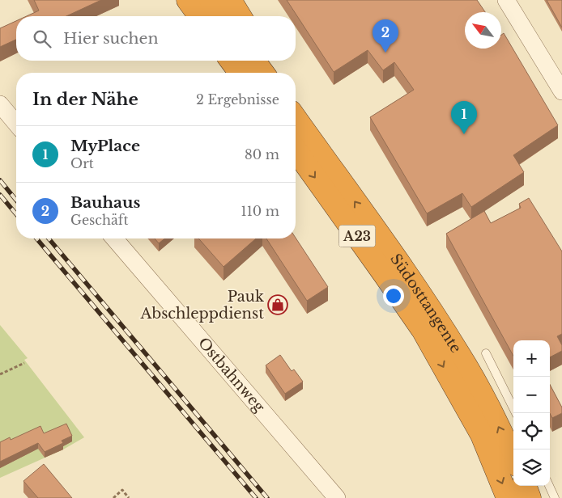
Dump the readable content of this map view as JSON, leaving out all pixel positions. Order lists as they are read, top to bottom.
{
  "streets": {
    "highway": ["A23", "Südosttangente"],
    "street": ["Ostbahnweg"]
  },
  "places": {
    "shop": ["Pauk Abschleppdienst"]
  },
  "north": "top left",
  "page": {
    "search": "Hier suchen",
    "pins": ["2", "1"],
    "heading": ["In der Nähe", "2 Ergebnisse"],
    "list": [
      {
        "mark": "1",
        "name": "MyPlace",
        "note": "Ort",
        "value": "80 m"
      },
      {
        "mark": "2",
        "name": "Bauhaus",
        "note": "Geschäft",
        "value": "110 m"
      }
    ],
    "map_buttons": ["+", "−"]
  }
}
